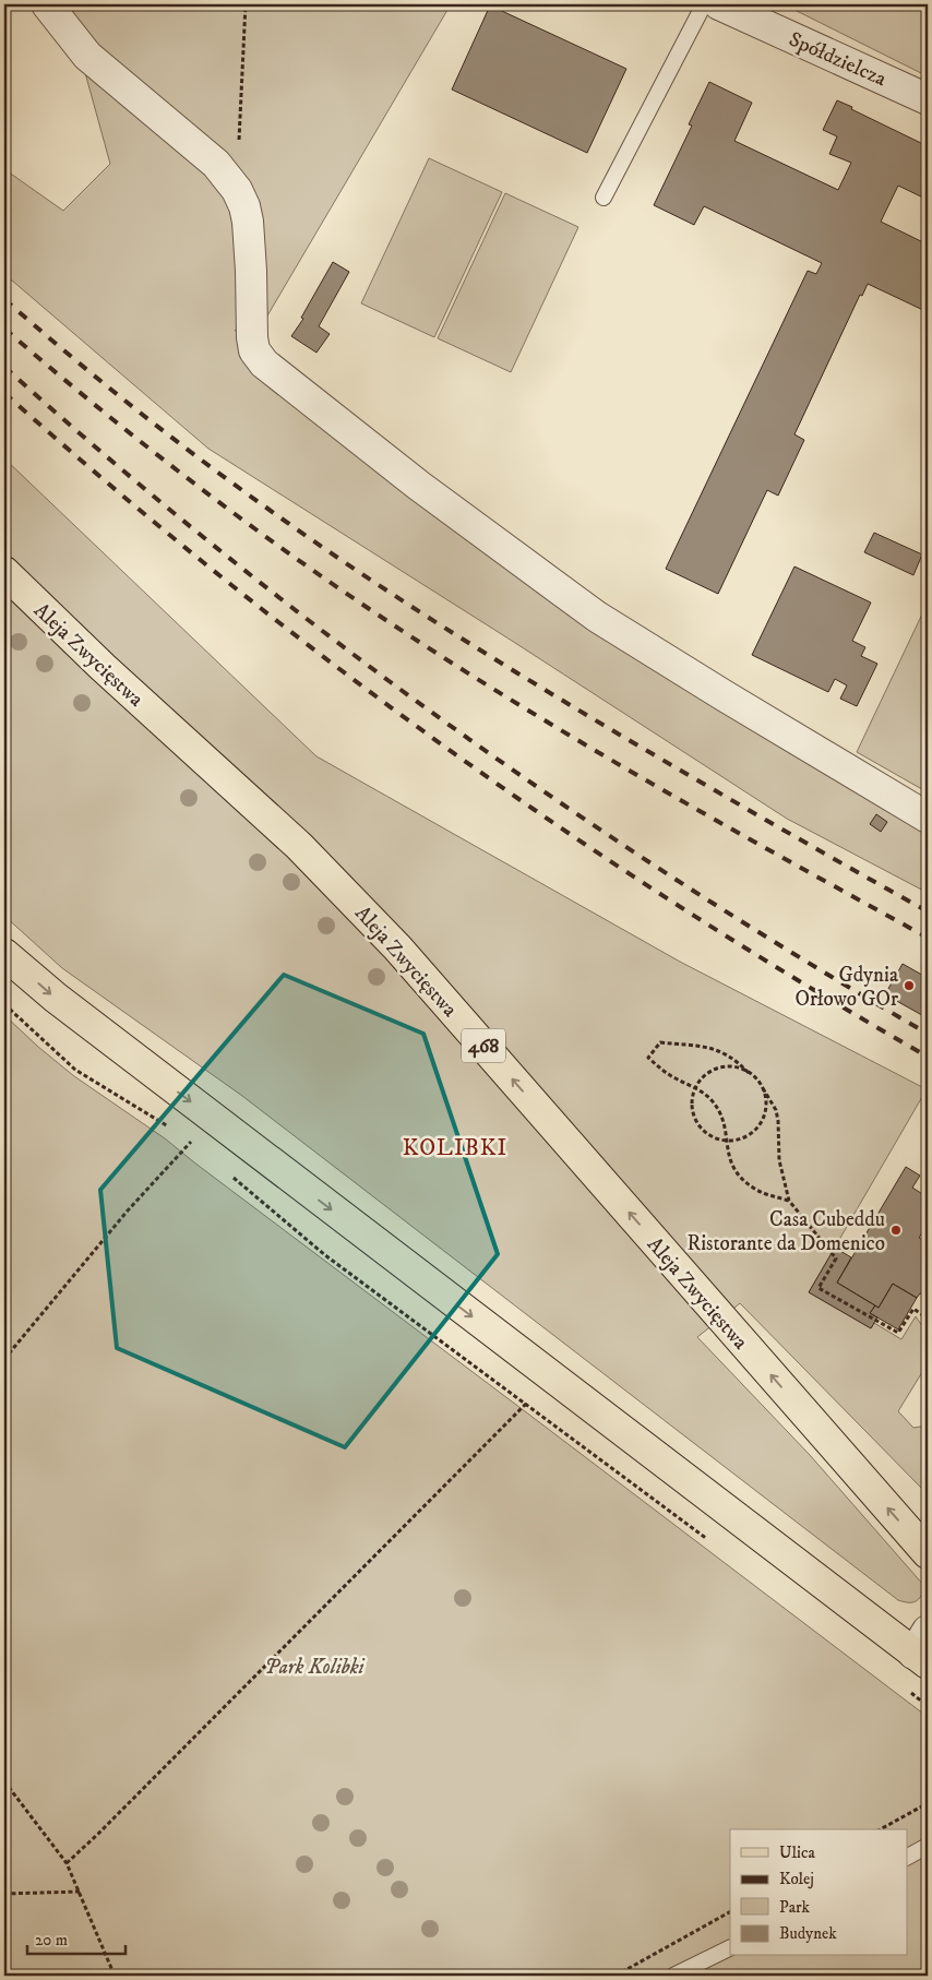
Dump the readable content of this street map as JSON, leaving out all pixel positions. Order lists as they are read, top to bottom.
{
  "streets": {
    "main road": ["Aleja Zwycięstwa", "468"],
    "street": ["Spółdzielcza"]
  },
  "districts": ["KOLIBKI"],
  "parks": ["Park Kolibki"],
  "places": ["Gdynia Orłowo GOr", "Casa Cubeddu Ristorante da Domenico"],
  "legend": [
    "Ulica",
    "Kolej",
    "Park",
    "Budynek"
  ],
  "scale_bar": "20 m"
}
